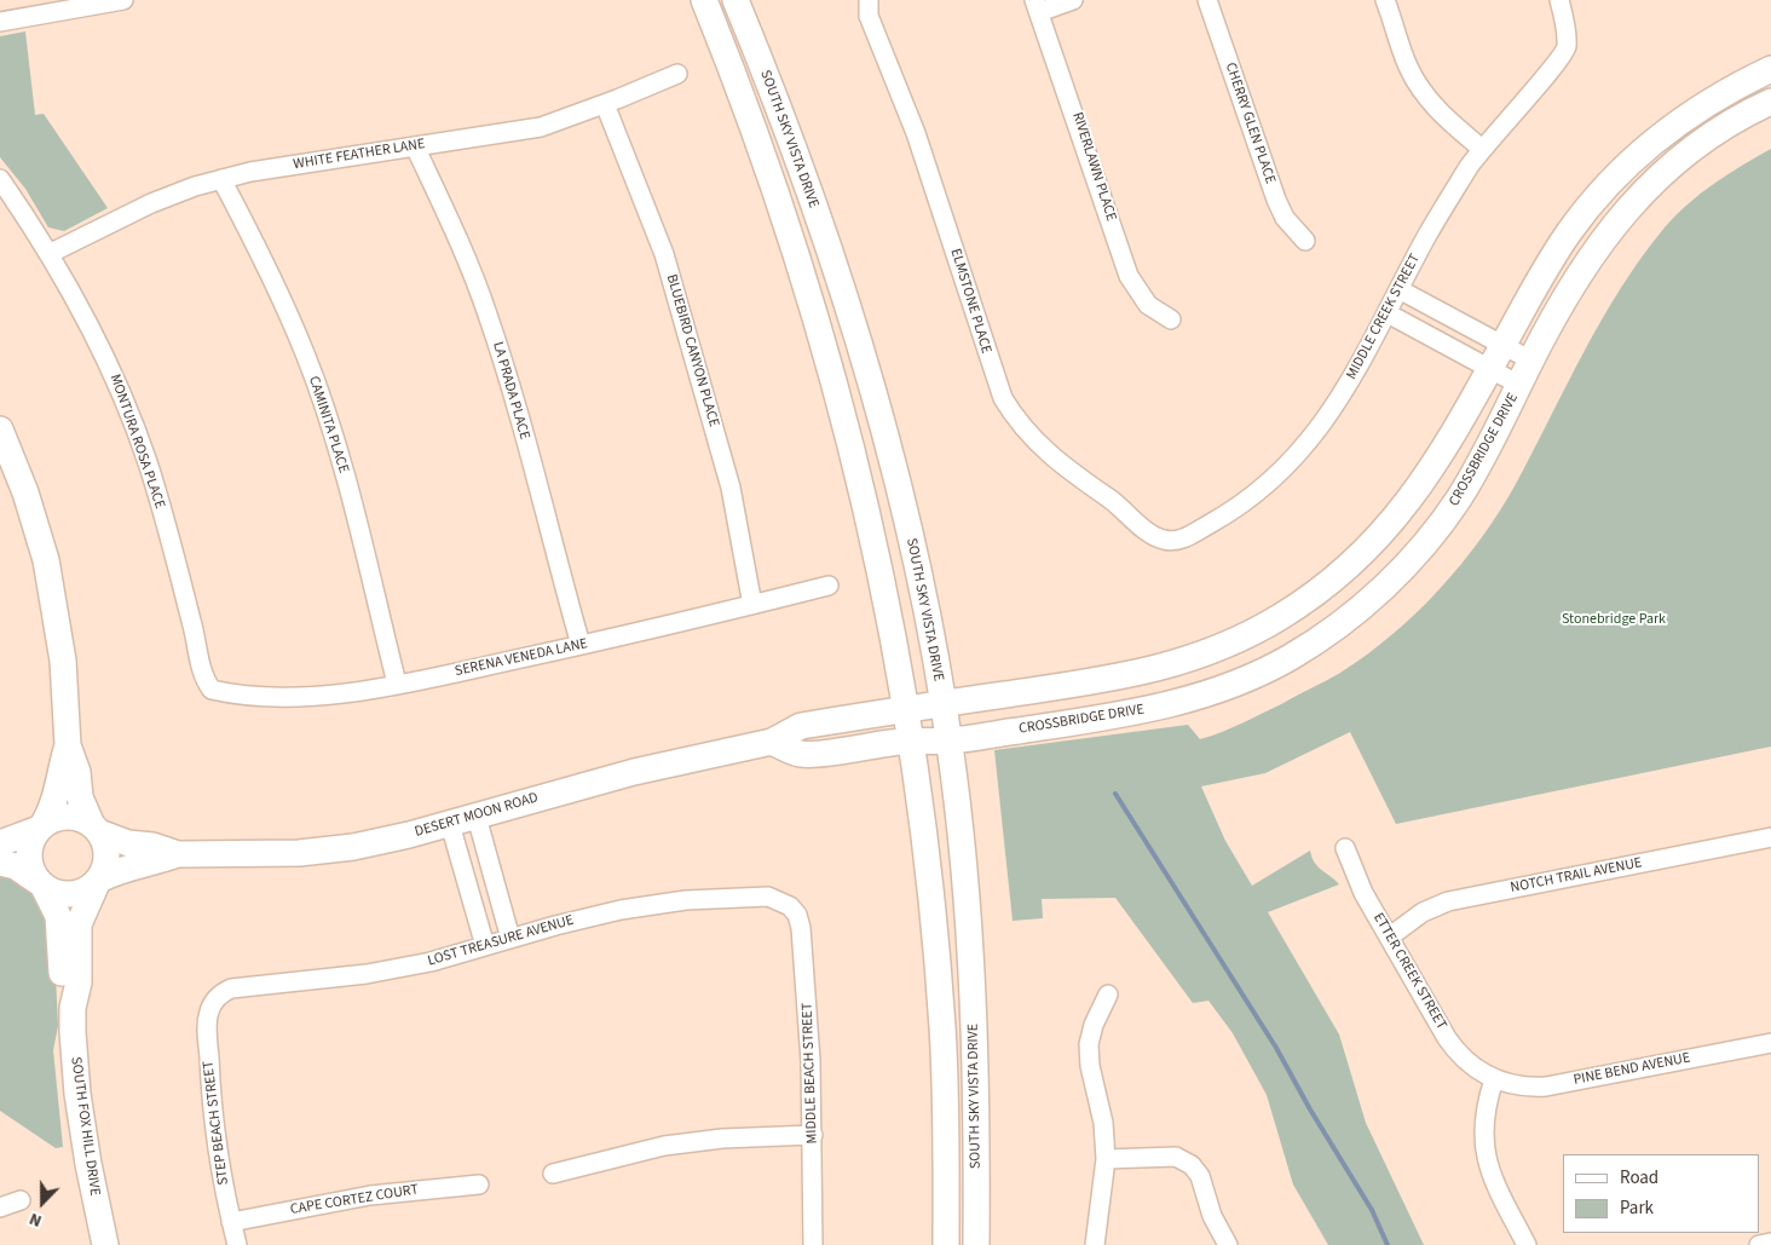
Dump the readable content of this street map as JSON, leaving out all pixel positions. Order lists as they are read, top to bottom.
{
  "streets": {
    "street": [
      "CHERRY GLEN PLACE",
      "SOUTH SKY VISTA DRIVE",
      "WHITE FEATHER LANE",
      "RIVERLAWN PLACE",
      "ELMSTONE PLACE",
      "MIDDLE CREEK STREET",
      "BLUEBIRD CANYON PLACE",
      "LA PRADA PLACE",
      "CAMINITA PLACE",
      "MONTURA ROSA PLACE",
      "CROSSBRIDGE DRIVE",
      "SERENA VENEDA LANE",
      "DESERT MOON ROAD",
      "NOTCH TRAIL AVENUE",
      "LOST TREASURE AVENUE",
      "ETTER CREEK STREET",
      "PINE BEND AVENUE",
      "MIDDLE BEACH STREET",
      "STEP BEACH STREET",
      "SOUTH FOX HILL DRIVE",
      "CAPE CORTEZ COURT"
    ]
  },
  "crossings": [
    ["SOUTH SKY VISTA DRIVE", "CROSSBRIDGE DRIVE"],
    ["SOUTH SKY VISTA DRIVE", "DESERT MOON ROAD"],
    ["WHITE FEATHER LANE", "BLUEBIRD CANYON PLACE"],
    ["WHITE FEATHER LANE", "LA PRADA PLACE"],
    ["WHITE FEATHER LANE", "CAMINITA PLACE"],
    ["WHITE FEATHER LANE", "MONTURA ROSA PLACE"],
    ["ELMSTONE PLACE", "MIDDLE CREEK STREET"],
    ["BLUEBIRD CANYON PLACE", "SERENA VENEDA LANE"],
    ["LA PRADA PLACE", "SERENA VENEDA LANE"],
    ["CAMINITA PLACE", "SERENA VENEDA LANE"],
    ["MONTURA ROSA PLACE", "SERENA VENEDA LANE"],
    ["DESERT MOON ROAD", "SOUTH FOX HILL DRIVE"],
    ["NOTCH TRAIL AVENUE", "ETTER CREEK STREET"],
    ["LOST TREASURE AVENUE", "MIDDLE BEACH STREET"],
    ["LOST TREASURE AVENUE", "STEP BEACH STREET"],
    ["ETTER CREEK STREET", "PINE BEND AVENUE"],
    ["STEP BEACH STREET", "CAPE CORTEZ COURT"]
  ],
  "parks": ["Stonebridge Park"],
  "legend": ["Road", "Park"],
  "north": "bottom"
}
